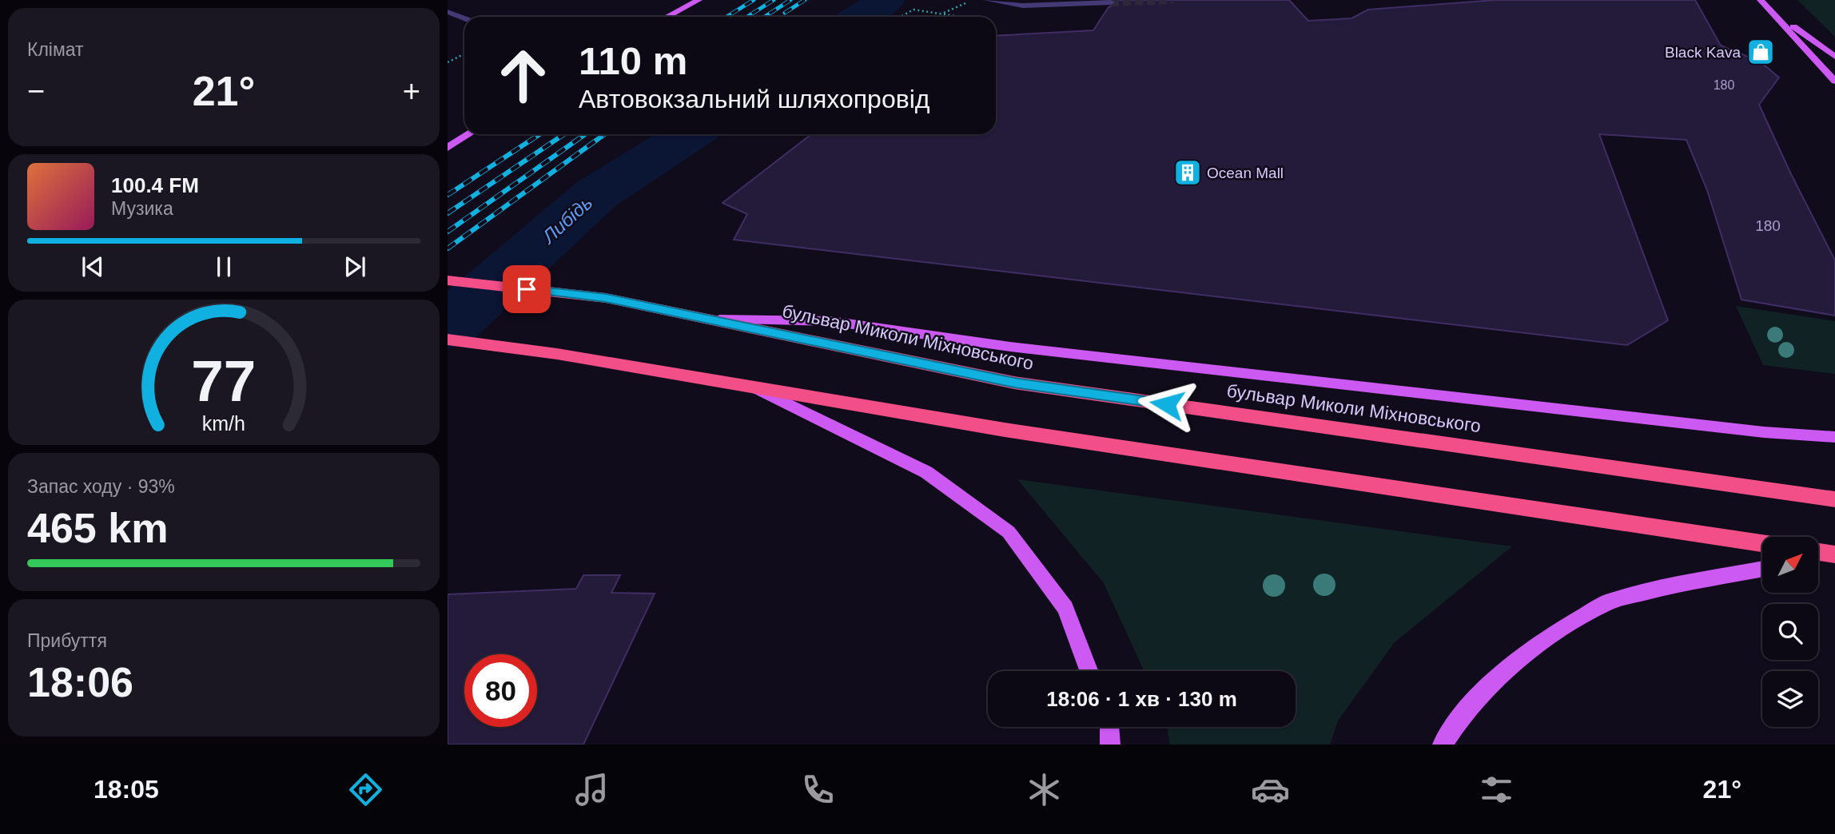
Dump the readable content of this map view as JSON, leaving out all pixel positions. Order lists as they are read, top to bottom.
{
  "streets": {
    "highway": ["бульвар Миколи Міхновського"]
  },
  "water": ["Либідь"],
  "places": {
    "shop": ["Black Kava"],
    "building": ["Ocean Mall"]
  },
  "house_numbers": ["180", "180"],
  "north": "top right",
  "page": {
    "tile": [
      "Клімат",
      ["Запас ходу · 93%", "465 km"],
      ["Прибуття", "18:06"]
    ],
    "turn": ["110 m", "Автовокзальний шляхопровід"],
    "heat": ["−", "21°", "+"],
    "song": ["100.4 FM", "Музика"],
    "limit": "80",
    "trip": "18:06 · 1 хв · 130 m",
    "tabs": ["18:05", "21°"],
    "gauge": ["77", "km/h"]
  }
}
